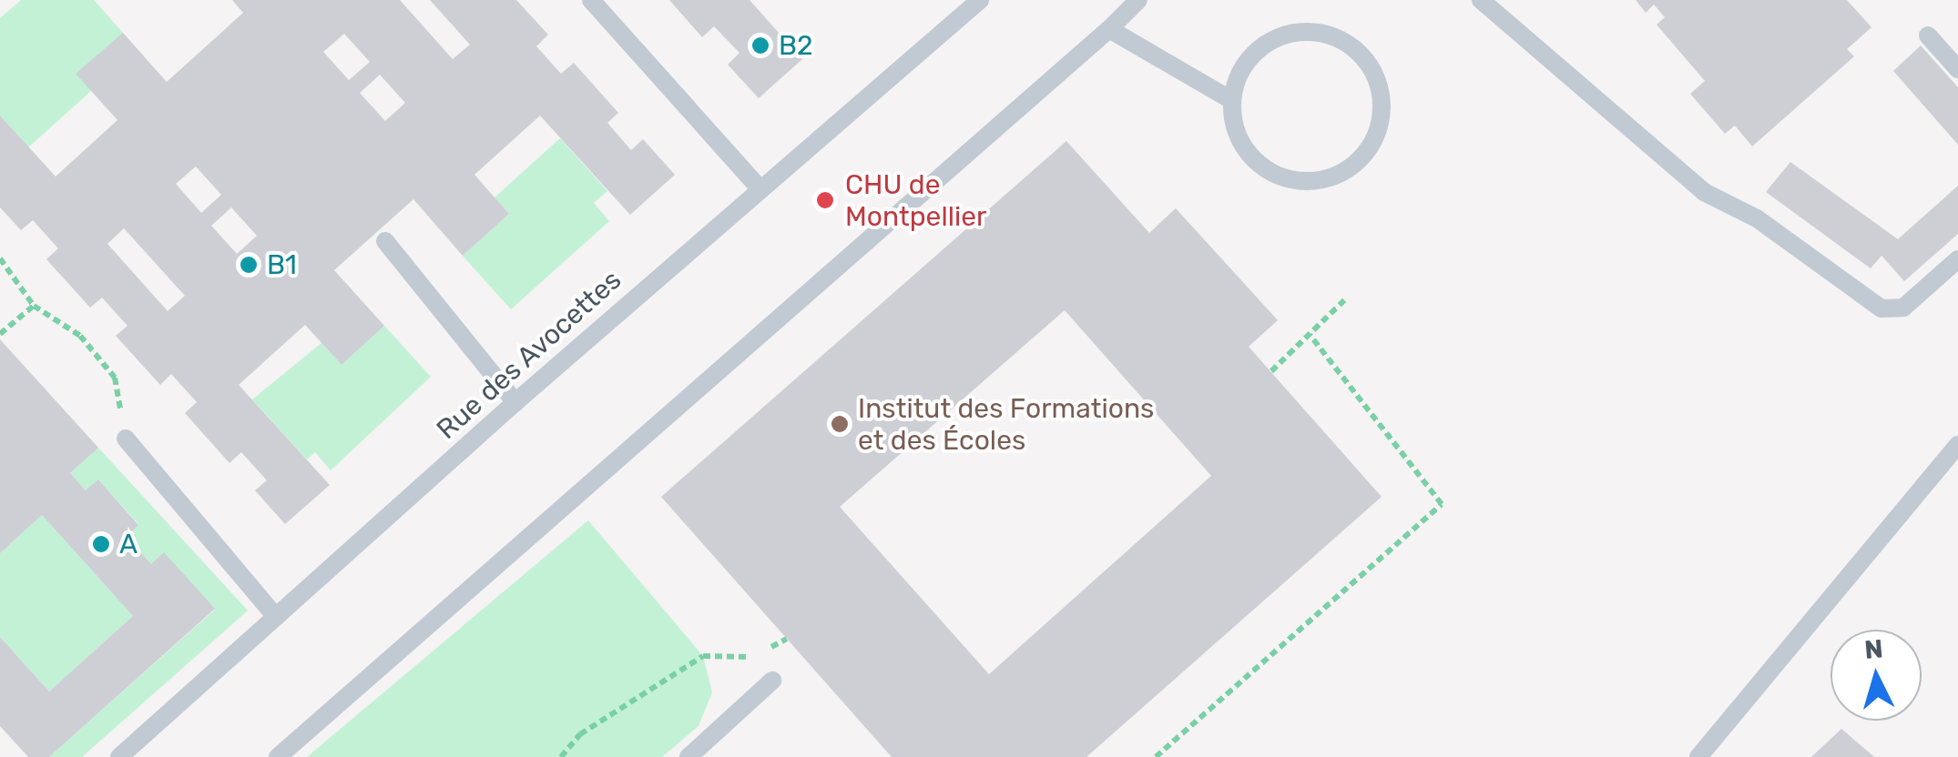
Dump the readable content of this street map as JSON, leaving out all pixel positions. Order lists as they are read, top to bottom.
{
  "streets": {
    "lane": ["Rue des Avocettes"]
  },
  "places": [
    "B2",
    "CHU de Montpellier",
    "B1",
    "Institut des Formations et des Écoles",
    "A"
  ],
  "north": "top"
}
